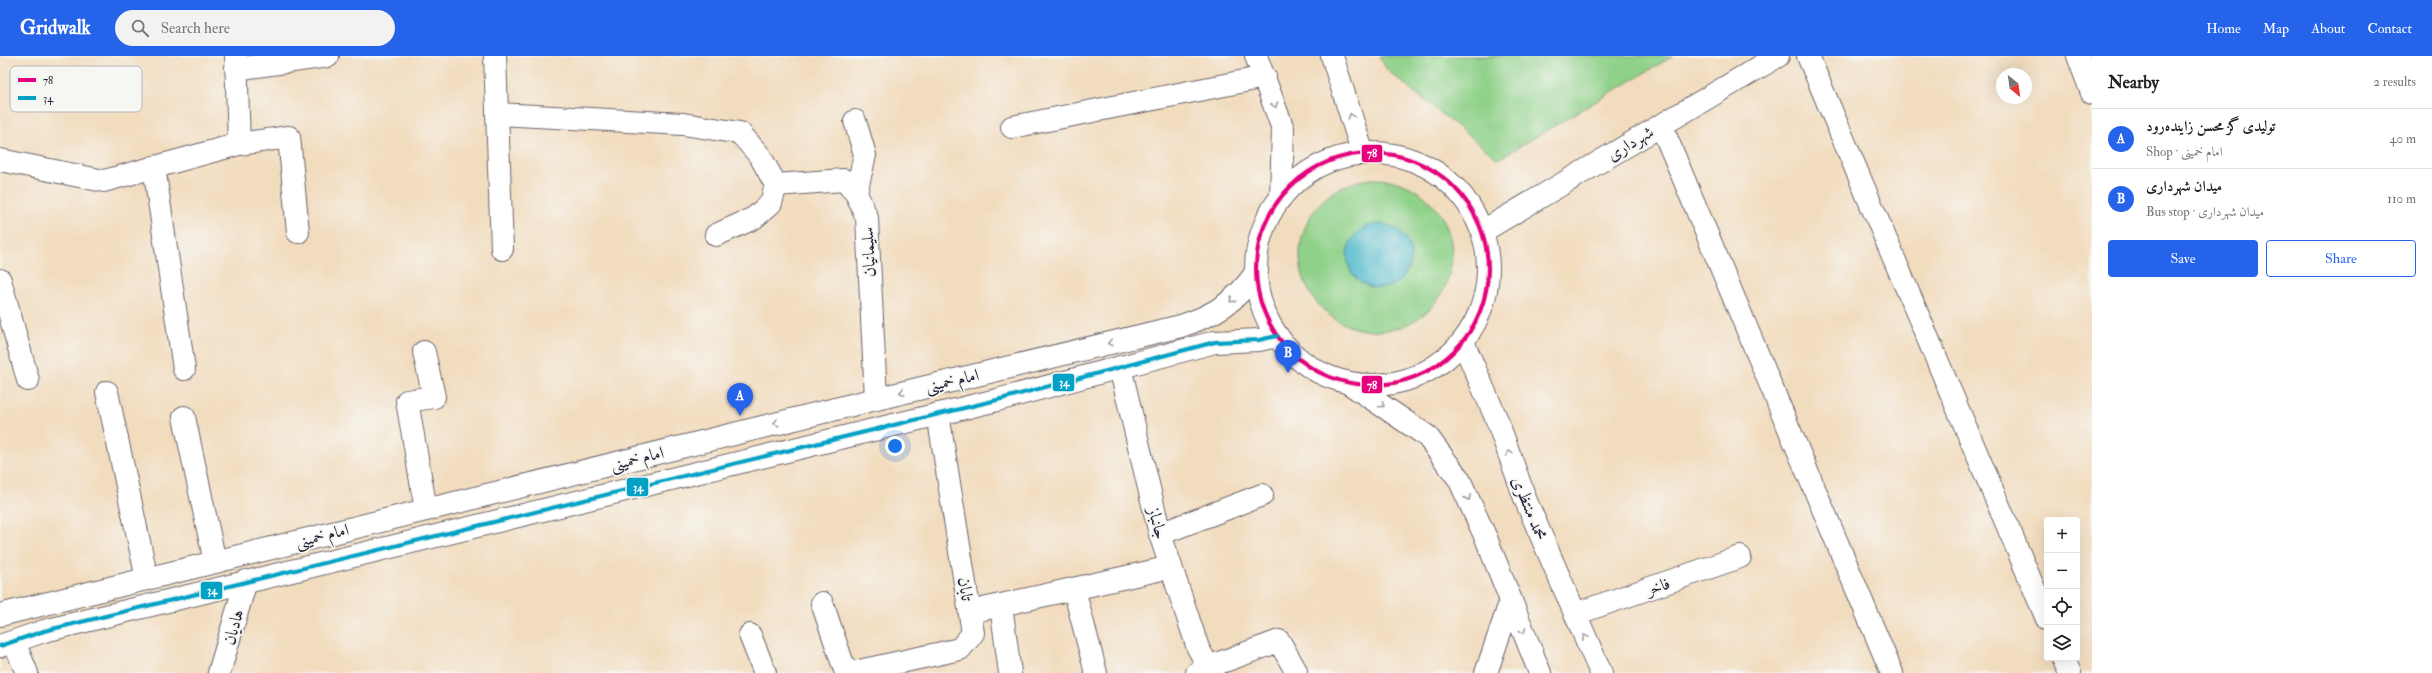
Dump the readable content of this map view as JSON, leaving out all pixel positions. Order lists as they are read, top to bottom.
{
  "streets": {
    "street": [
      "شهرداری",
      "سلیمانیان",
      "امام خمینی",
      "محمد منتظری",
      "جانباز",
      "فاخر",
      "تابان",
      "هادیان"
    ]
  },
  "crossings": [
    ["سلیمانیان", "امام خمینی"],
    ["امام خمینی", "جانباز"],
    ["امام خمینی", "تابان"],
    ["امام خمینی", "هادیان"],
    ["محمد منتظری", "فاخر"]
  ],
  "lines": ["transit line 78", "transit line 34"],
  "legend": ["78", "34"],
  "north": "bottom right",
  "page": {
    "header": "Gridwalk",
    "search": "Search here",
    "nav": [
      "Home",
      "Map",
      "About",
      "Contact"
    ],
    "heading": ["Nearby", "2 results"],
    "list": [
      {
        "mark": "A",
        "name": "تولیدی گز محسن زاینده‌رود",
        "note": "Shop · امام خمینی",
        "value": "40 m"
      },
      {
        "mark": "B",
        "name": "میدان شهرداری",
        "note": "Bus stop · میدان شهرداری",
        "value": "110 m"
      }
    ],
    "buttons": ["Save", "Share"],
    "pins": ["B", "A"],
    "map_buttons": ["+", "−"]
  }
}
